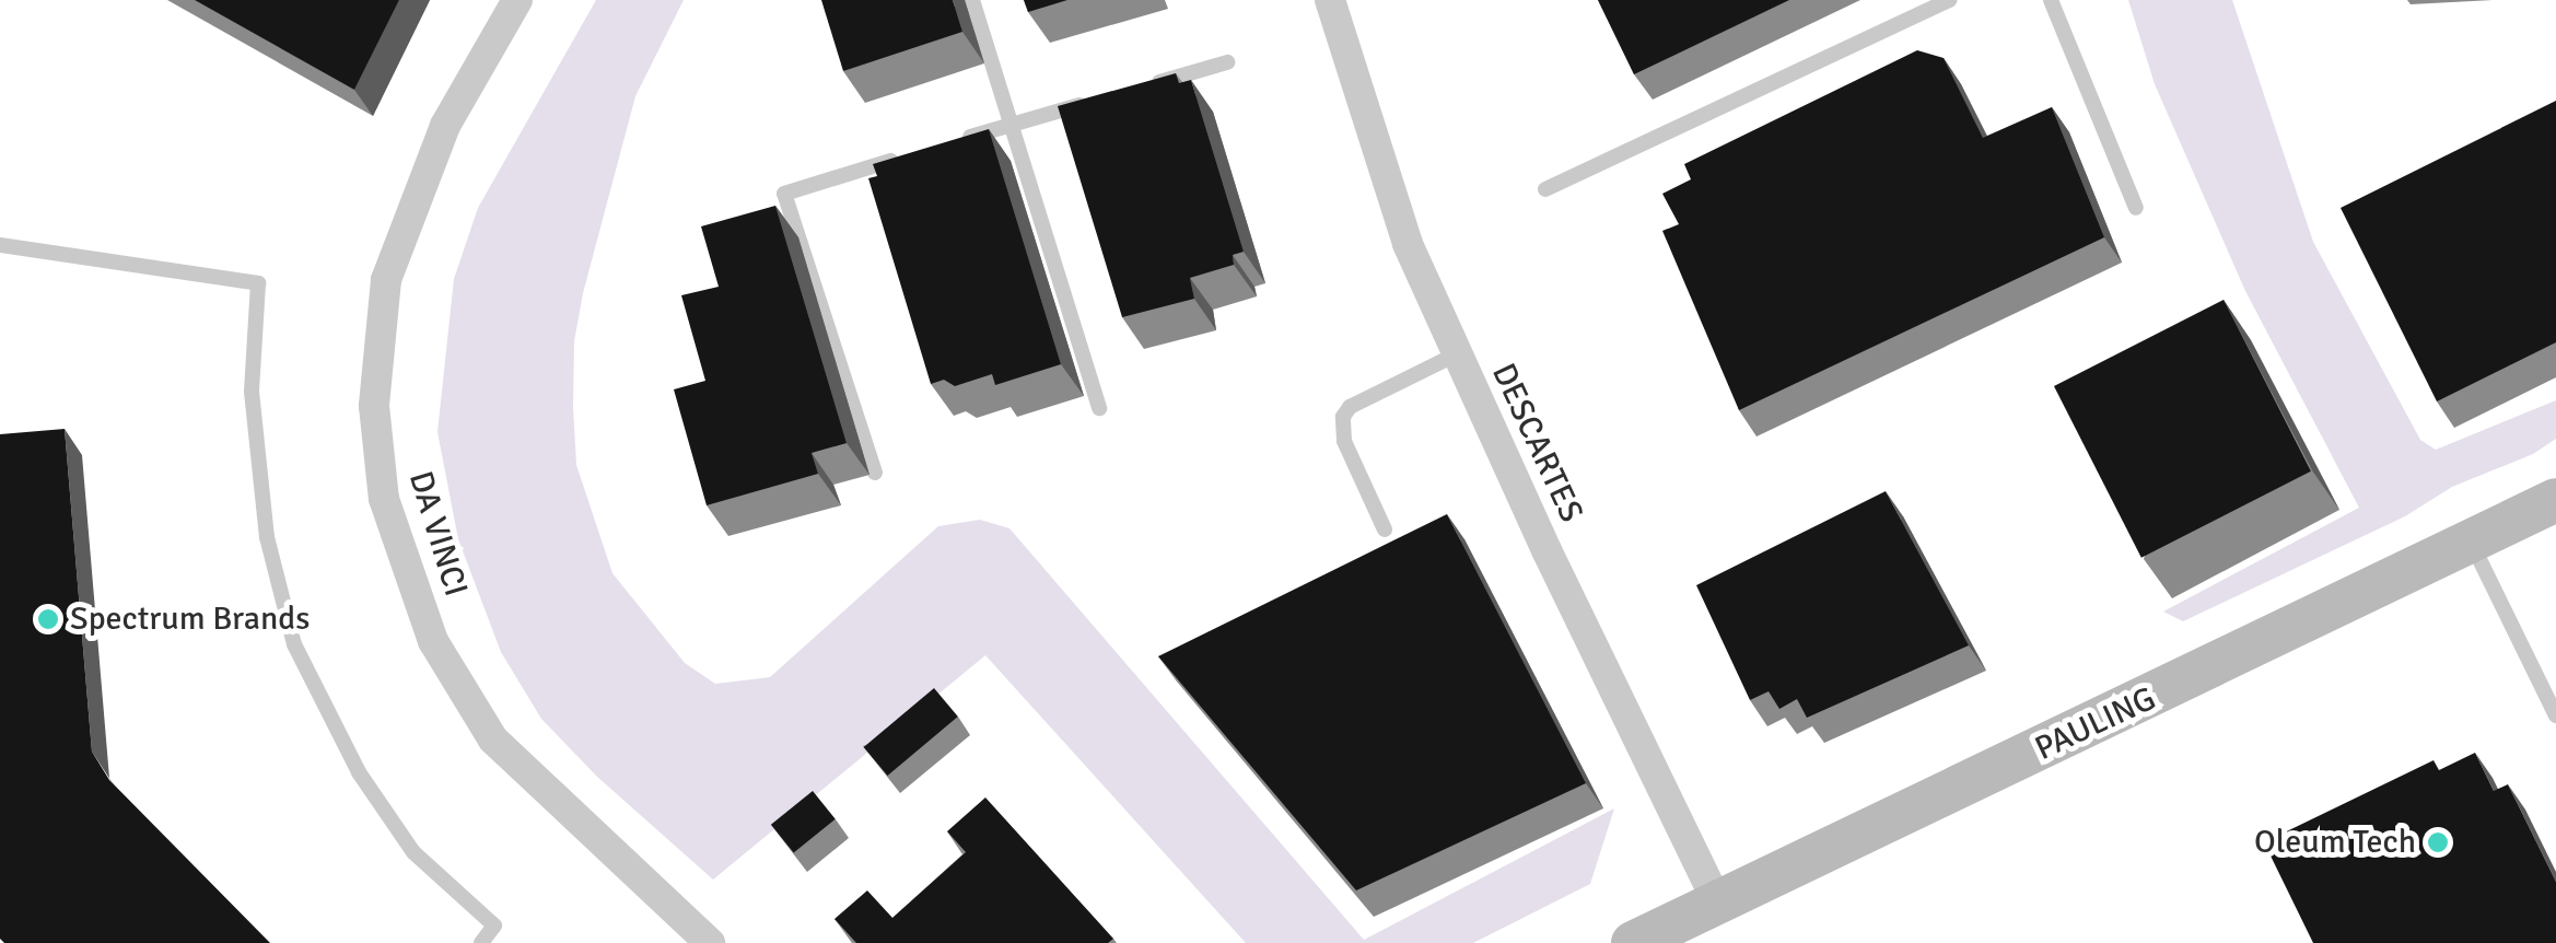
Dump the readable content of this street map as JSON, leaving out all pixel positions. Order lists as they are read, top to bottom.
{
  "streets": {
    "street": ["DESCARTES", "DA VINCI", "PAULING"]
  },
  "crossings": [
    ["DESCARTES", "PAULING"]
  ],
  "places": ["Spectrum Brands", "Oleum Tech"]
}
